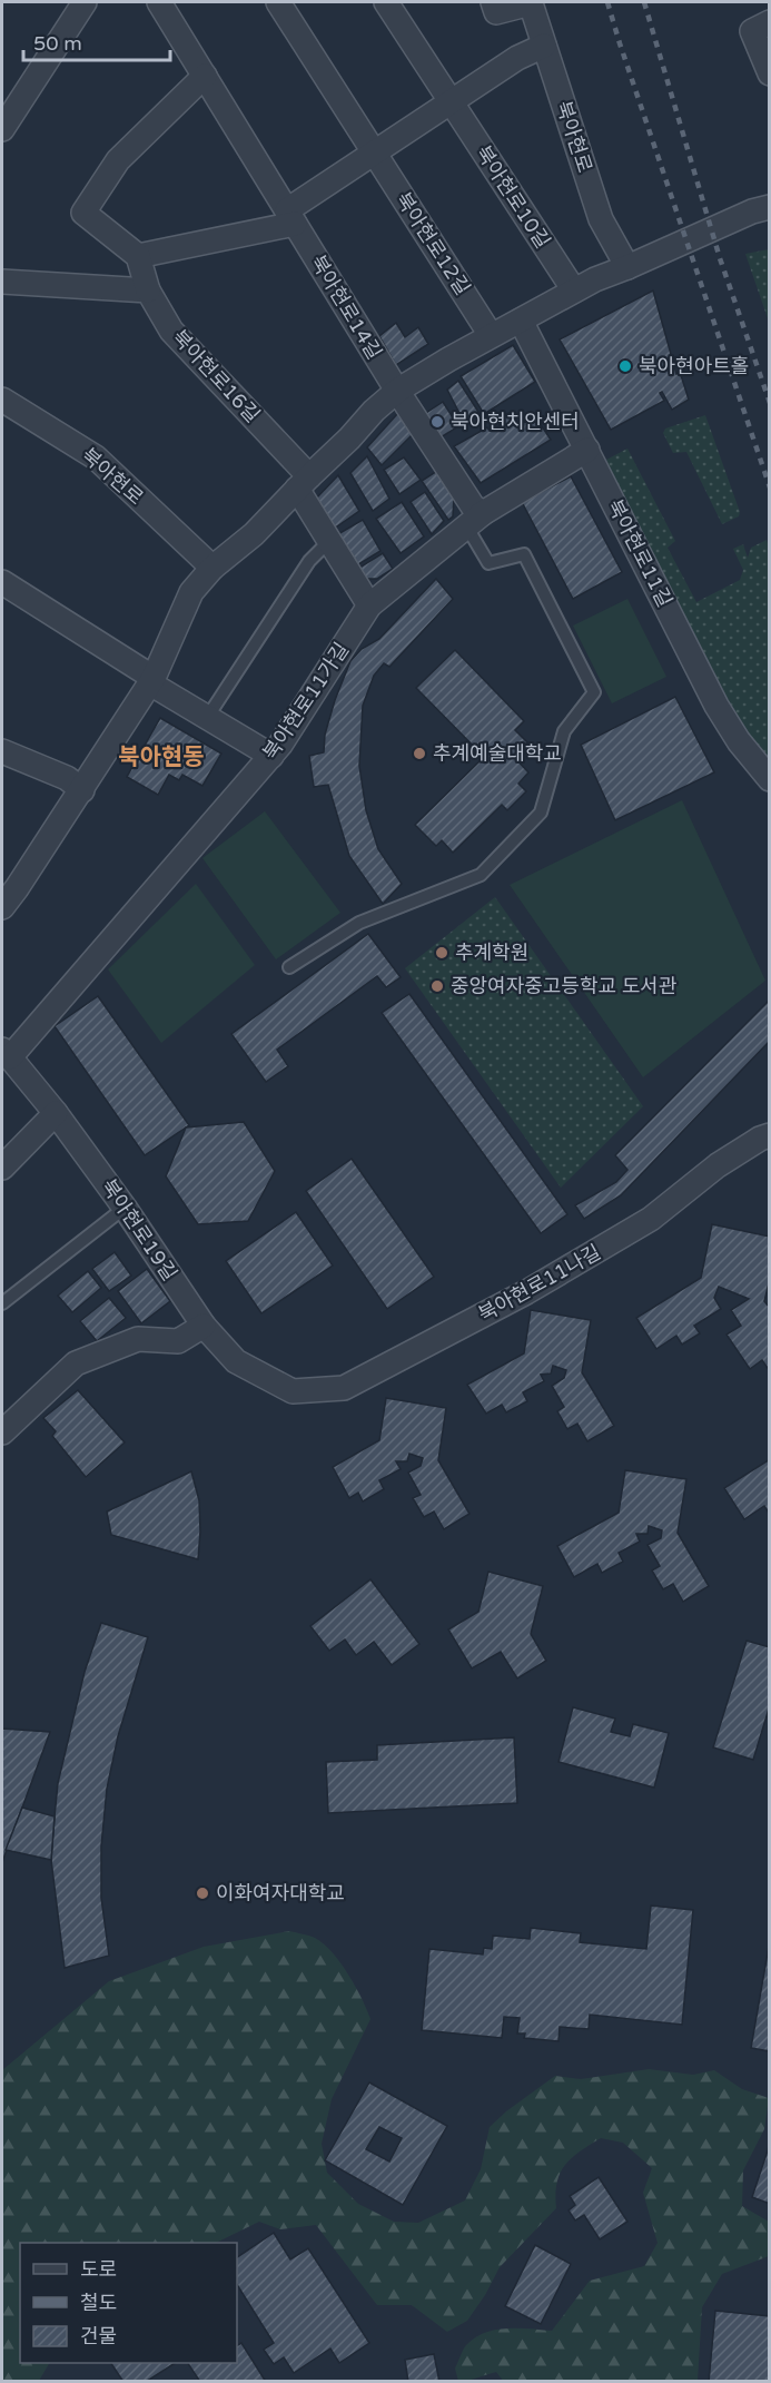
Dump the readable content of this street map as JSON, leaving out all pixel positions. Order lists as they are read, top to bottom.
{
  "streets": {
    "street": [
      "북아현로",
      "북아현로10길",
      "북아현로12길",
      "북아현로14길",
      "북아현로16길",
      "북아현로11길",
      "북아현로11가길",
      "북아현로19길",
      "북아현로11나길"
    ]
  },
  "crossings": [
    ["북아현로16길", "북아현로11가길"],
    ["북아현로11길", "북아현로11가길"],
    ["북아현로11가길", "북아현로19길"],
    ["북아현로19길", "북아현로11나길"]
  ],
  "districts": ["북아현동"],
  "places": [
    "북아현아트홀",
    "북아현치안센터",
    "추계예술대학교",
    "추계학원",
    "중앙여자중고등학교 도서관",
    "이화여자대학교"
  ],
  "legend": ["도로", "철도", "건물"],
  "scale_bar": "50 m"
}
